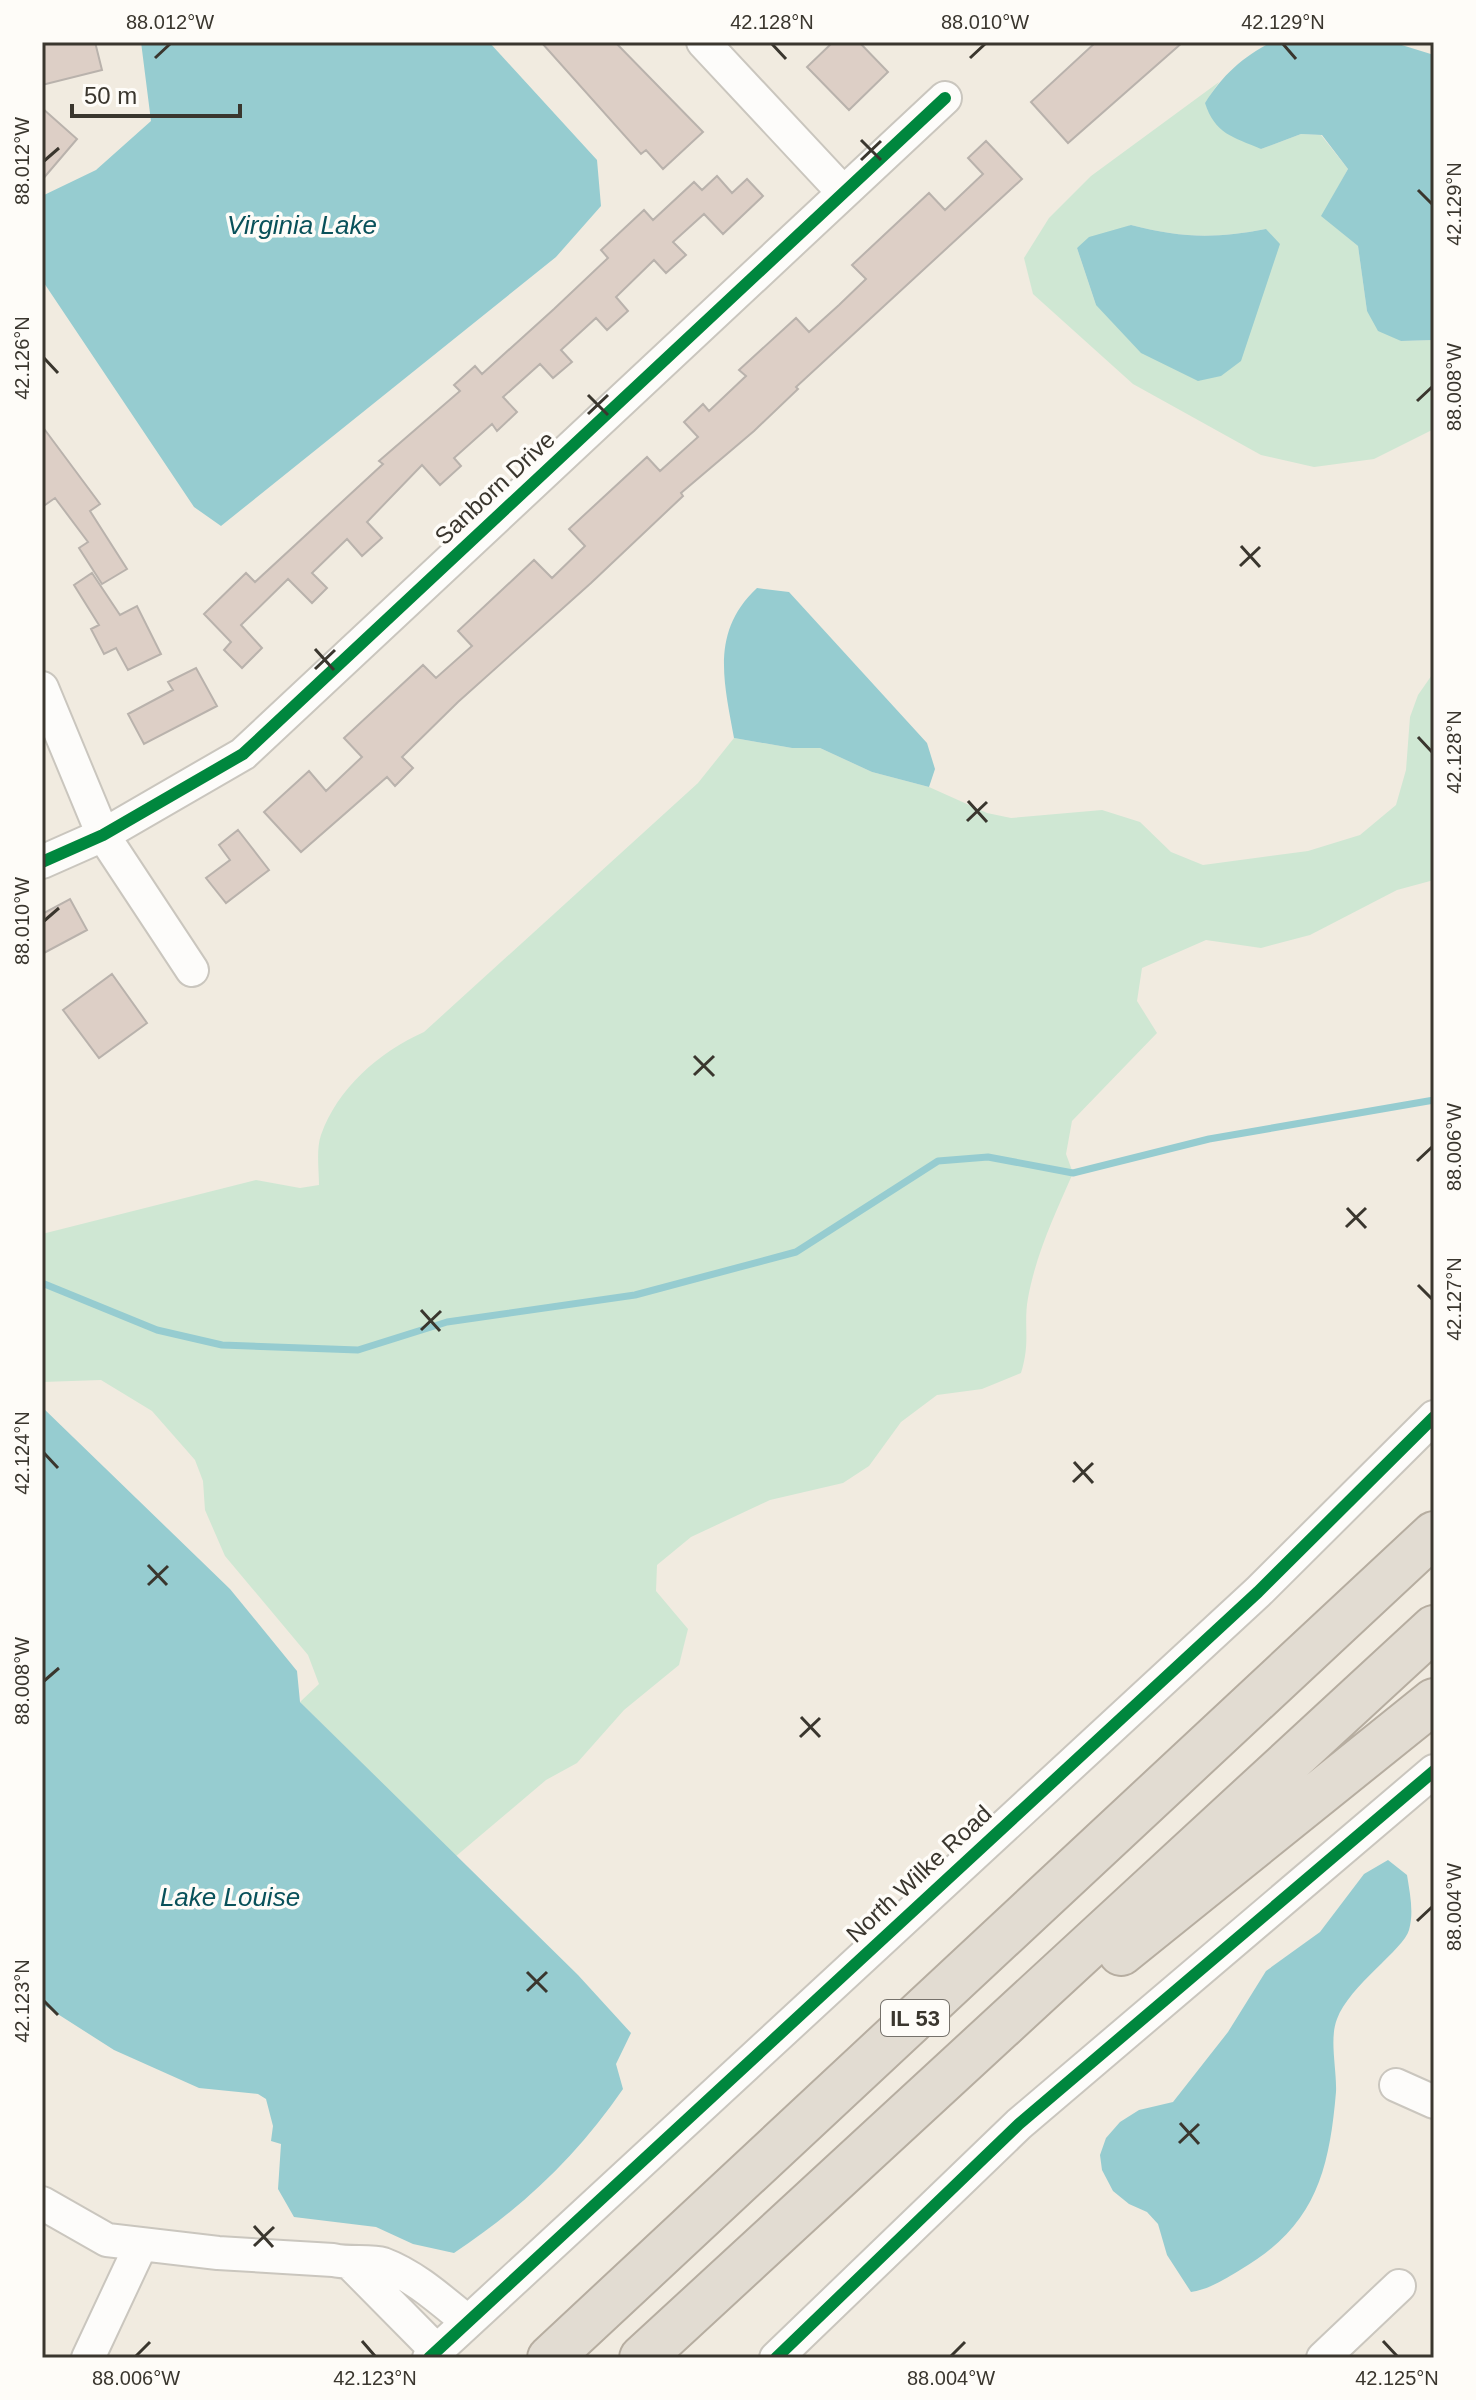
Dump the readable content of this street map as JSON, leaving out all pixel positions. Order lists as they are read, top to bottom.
{
  "streets": {
    "highway": ["IL 53"],
    "street": ["Sanborn Drive", "North Wilke Road"]
  },
  "water": ["Virginia Lake", "Lake Louise"],
  "scale_bar": "50 m",
  "coordinates": [
    "88.012°W",
    "42.128°N",
    "88.010°W",
    "42.129°N",
    "42.126°N",
    "88.008°W",
    "88.006°W",
    "42.127°N",
    "42.124°N",
    "88.004°W",
    "42.123°N",
    "42.125°N"
  ]
}
